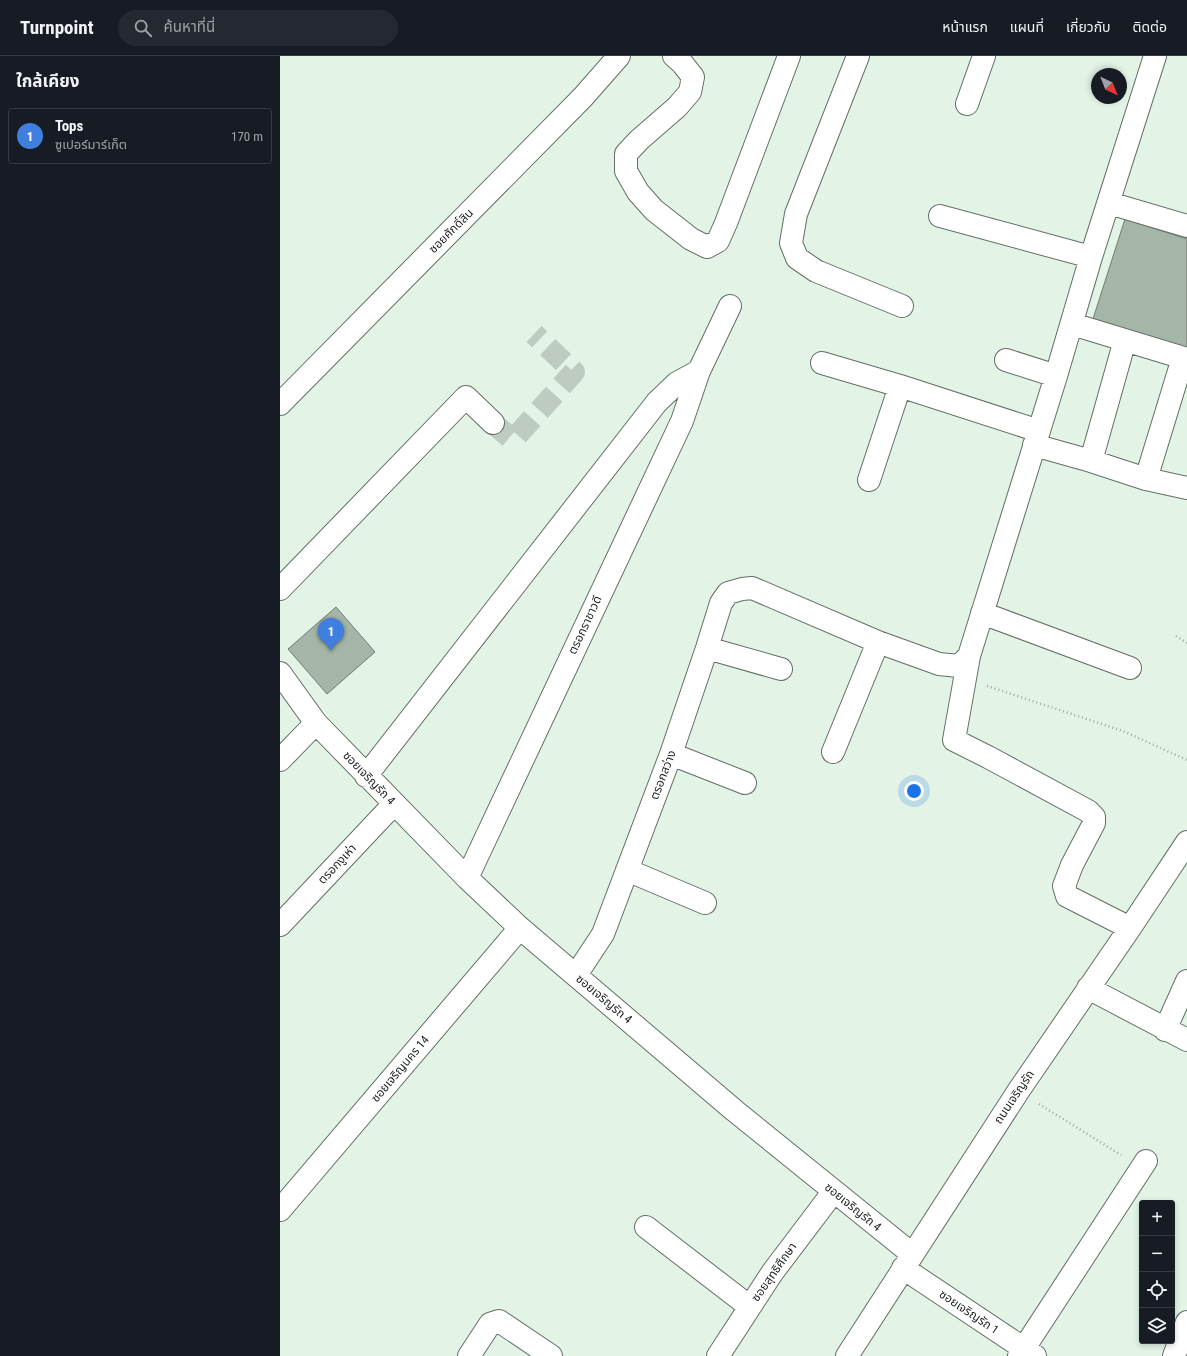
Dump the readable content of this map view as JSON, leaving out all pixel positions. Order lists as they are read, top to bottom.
{
  "streets": {
    "street": [
      "ซอยศักดิ์สิน",
      "ตรอกราชาวดี",
      "ตรอกสว่าง",
      "ซอยเจริญรัถ 4",
      "ตรอกงูเห่า",
      "ซอยเจริญนคร 14",
      "ถนนเจริญรัถ",
      "ซอยสุทธิศึกษา",
      "ซอยเจริญรัถ 1"
    ]
  },
  "crossings": [
    ["ตรอกราชาวดี", "ซอยเจริญรัถ 4"],
    ["ตรอกสว่าง", "ซอยเจริญรัถ 4"],
    ["ซอยเจริญรัถ 4", "ตรอกงูเห่า"],
    ["ซอยเจริญรัถ 4", "ซอยเจริญนคร 14"],
    ["ซอยเจริญรัถ 4", "ถนนเจริญรัถ"],
    ["ซอยเจริญรัถ 4", "ซอยสุทธิศึกษา"],
    ["ซอยเจริญรัถ 4", "ซอยเจริญรัถ 1"],
    ["ถนนเจริญรัถ", "ซอยเจริญรัถ 1"]
  ],
  "north": "bottom right",
  "page": {
    "header": "Turnpoint",
    "search": "ค้นหาที่นี่",
    "nav": [
      "หน้าแรก",
      "แผนที่",
      "เกี่ยวกับ",
      "ติดต่อ"
    ],
    "heading": "ใกล้เคียง",
    "list": [
      {
        "mark": "1",
        "name": "Tops",
        "note": "ซูเปอร์มาร์เก็ต",
        "value": "170 m"
      }
    ],
    "pins": "1",
    "map_buttons": ["+", "−"]
  }
}
